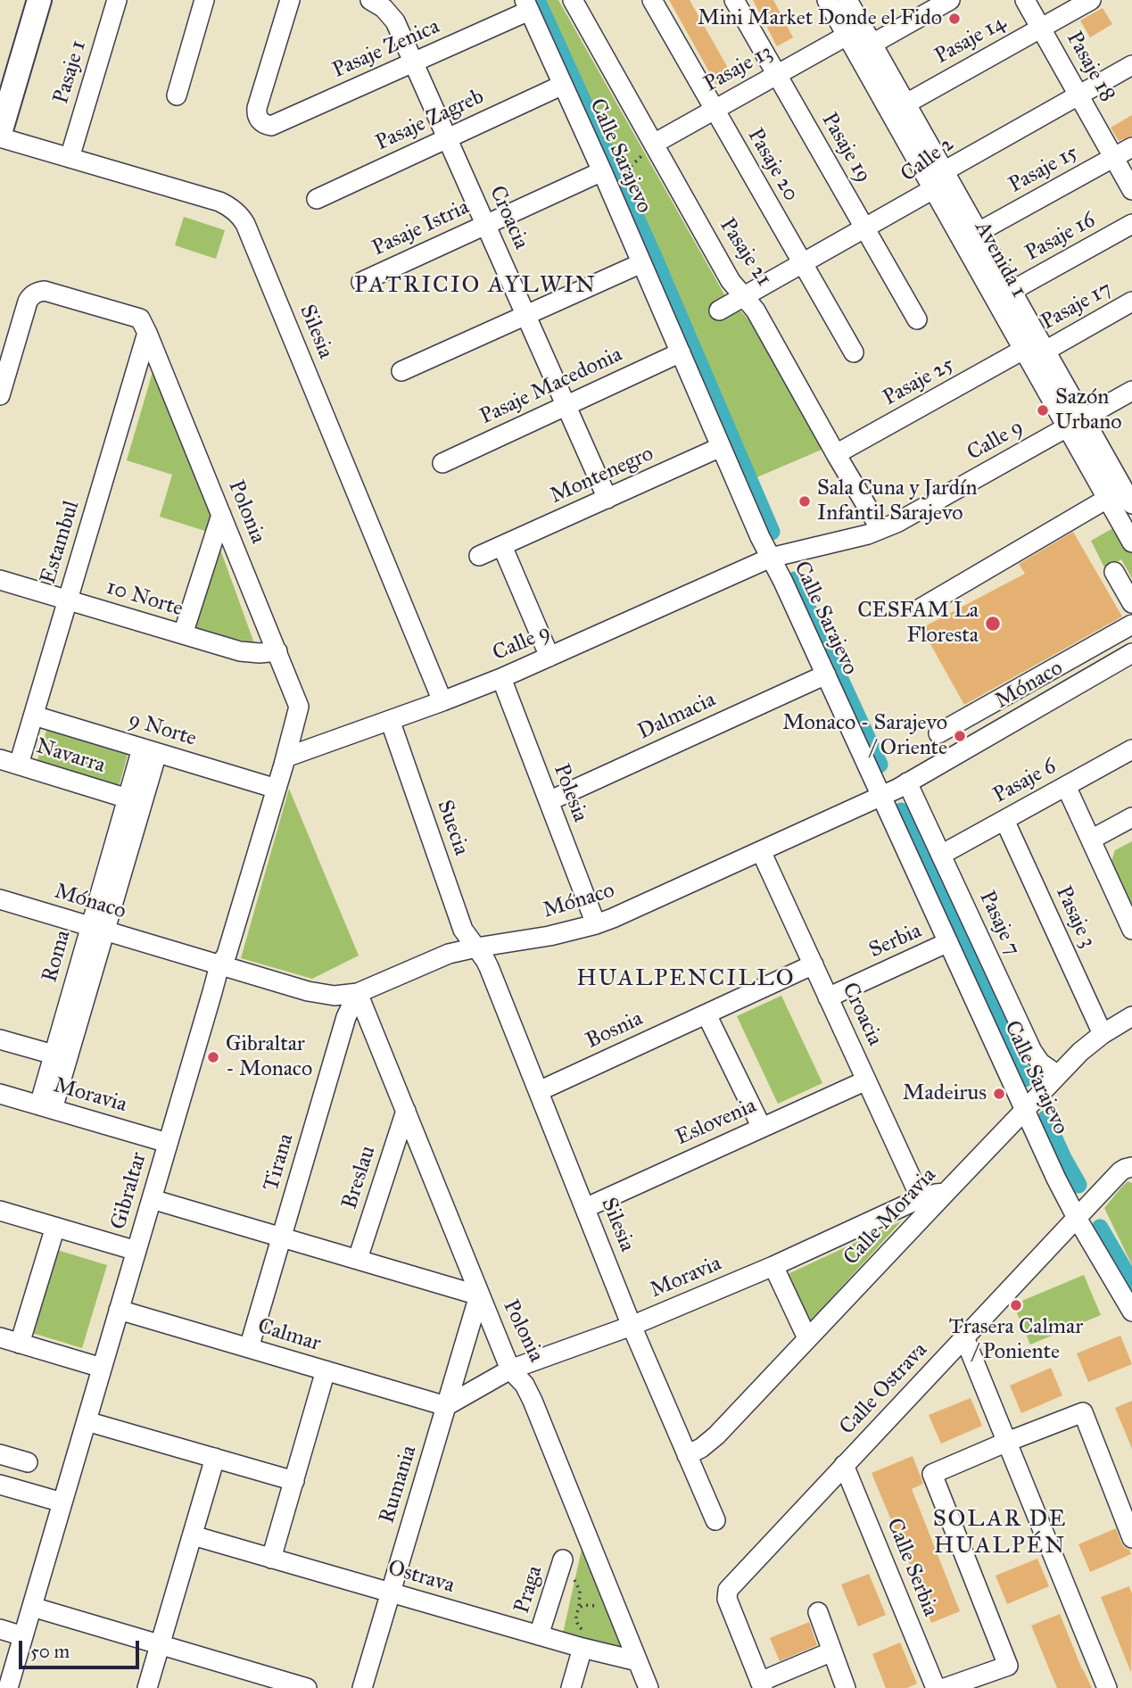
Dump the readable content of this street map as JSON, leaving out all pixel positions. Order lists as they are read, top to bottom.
{
  "streets": {
    "street": [
      "Pasaje 14",
      "Pasaje Zenica",
      "Pasaje 18",
      "Pasaje 13",
      "Pasaje 1",
      "Pasaje Zagreb",
      "Pasaje 19",
      "Calle Sarajevo",
      "Calle 2",
      "Pasaje 20",
      "Pasaje 15",
      "Croacia",
      "Pasaje Istria",
      "Pasaje 16",
      "Pasaje 21",
      "Avenida 1",
      "Pasaje 17",
      "Silesia",
      "Pasaje 25",
      "Pasaje Macedonia",
      "Calle 9",
      "Montenegro",
      "Polonia",
      "Estambul",
      "10 Norte",
      "Mónaco",
      "Dalmacia",
      "9 Norte",
      "Navarra",
      "Pasaje 6",
      "Polesia",
      "Suecia",
      "Pasaje 3",
      "Pasaje 7",
      "Serbia",
      "Roma",
      "Bosnia",
      "Moravia",
      "Eslovenia",
      "Tirana",
      "Breslau",
      "Gibraltar",
      "Calle Moravia",
      "Calmar",
      "Calle Ostrava",
      "Rumania",
      "Calle Serbia",
      "Ostrava",
      "Praga"
    ]
  },
  "crossings": [
    ["Pasaje 14", "Pasaje 18"],
    ["Pasaje 14", "Avenida 1"],
    ["Pasaje Zenica", "Calle Sarajevo"],
    ["Pasaje Zenica", "Croacia"],
    ["Pasaje 18", "Calle 2"],
    ["Pasaje 18", "Pasaje 15"],
    ["Pasaje 13", "Pasaje 19"],
    ["Pasaje 13", "Pasaje 20"],
    ["Pasaje 13", "Pasaje 21"],
    ["Pasaje 13", "Avenida 1"],
    ["Pasaje 1", "Silesia"],
    ["Pasaje Zagreb", "Calle Sarajevo"],
    ["Pasaje Zagreb", "Croacia"],
    ["Pasaje 19", "Calle 2"],
    ["Calle Sarajevo", "Pasaje Istria"],
    ["Calle Sarajevo", "Pasaje Macedonia"],
    ["Calle Sarajevo", "Calle 9"],
    ["Calle Sarajevo", "Montenegro"],
    ["Calle Sarajevo", "Mónaco"],
    ["Calle Sarajevo", "Dalmacia"],
    ["Calle Sarajevo", "Serbia"],
    ["Calle Sarajevo", "Calle Moravia"],
    ["Calle Sarajevo", "Calle Ostrava"],
    ["Calle 2", "Pasaje 20"],
    ["Calle 2", "Pasaje 21"],
    ["Calle 2", "Avenida 1"],
    ["Pasaje 15", "Avenida 1"],
    ["Croacia", "Pasaje Istria"],
    ["Croacia", "Pasaje Macedonia"],
    ["Croacia", "Montenegro"],
    ["Croacia", "Mónaco"],
    ["Croacia", "Serbia"],
    ["Croacia", "Bosnia"],
    ["Croacia", "Moravia"],
    ["Croacia", "Eslovenia"],
    ["Pasaje 16", "Avenida 1"],
    ["Pasaje 21", "Pasaje 25"],
    ["Pasaje 21", "Calle 9"],
    ["Avenida 1", "Pasaje 17"],
    ["Avenida 1", "Pasaje 25"],
    ["Avenida 1", "Calle 9"],
    ["Silesia", "Calle 9"],
    ["Silesia", "Mónaco"],
    ["Silesia", "Suecia"],
    ["Silesia", "Bosnia"],
    ["Silesia", "Moravia"],
    ["Silesia", "Eslovenia"],
    ["Silesia", "Calle Moravia"],
    ["Calle 9", "Polesia"],
    ["Calle 9", "Suecia"],
    ["Calle 9", "Gibraltar"],
    ["Polonia", "Estambul"],
    ["Polonia", "10 Norte"],
    ["Polonia", "Mónaco"],
    ["Polonia", "Moravia"],
    ["Polonia", "Tirana"],
    ["Polonia", "Breslau"],
    ["Polonia", "Gibraltar"],
    ["Polonia", "Rumania"],
    ["Polonia", "Ostrava"],
    ["Estambul", "10 Norte"],
    ["Estambul", "9 Norte"],
    ["Estambul", "Navarra"],
    ["Mónaco", "Polesia"],
    ["Mónaco", "Suecia"],
    ["Mónaco", "Pasaje 7"],
    ["Mónaco", "Roma"],
    ["Mónaco", "Tirana"],
    ["Mónaco", "Gibraltar"],
    ["Dalmacia", "Polesia"],
    ["9 Norte", "Roma"],
    ["9 Norte", "Gibraltar"],
    ["Navarra", "Roma"],
    ["Pasaje 6", "Pasaje 3"],
    ["Pasaje 6", "Pasaje 7"],
    ["Pasaje 3", "Calle Moravia"],
    ["Pasaje 7", "Calle Moravia"],
    ["Roma", "Moravia"],
    ["Moravia", "Gibraltar"],
    ["Moravia", "Calle Moravia"],
    ["Moravia", "Calmar"],
    ["Moravia", "Rumania"],
    ["Tirana", "Calmar"],
    ["Gibraltar", "Calmar"],
    ["Calmar", "Rumania"],
    ["Calle Ostrava", "Calle Serbia"],
    ["Rumania", "Ostrava"],
    ["Ostrava", "Praga"]
  ],
  "districts": ["PATRICIO AYLWIN", "HUALPENCILLO", "SOLAR DE HUALPÉN"],
  "places": [
    "Mini Market Donde el Fido",
    "Sazón Urbano",
    "Sala Cuna y Jardín Infantil Sarajevo",
    "CESFAM La Floresta",
    "Monaco - Sarajevo / Oriente",
    "Gibraltar - Monaco",
    "Madeirus",
    "Trasera Calmar / Poniente"
  ],
  "scale_bar": "50 m"
}
